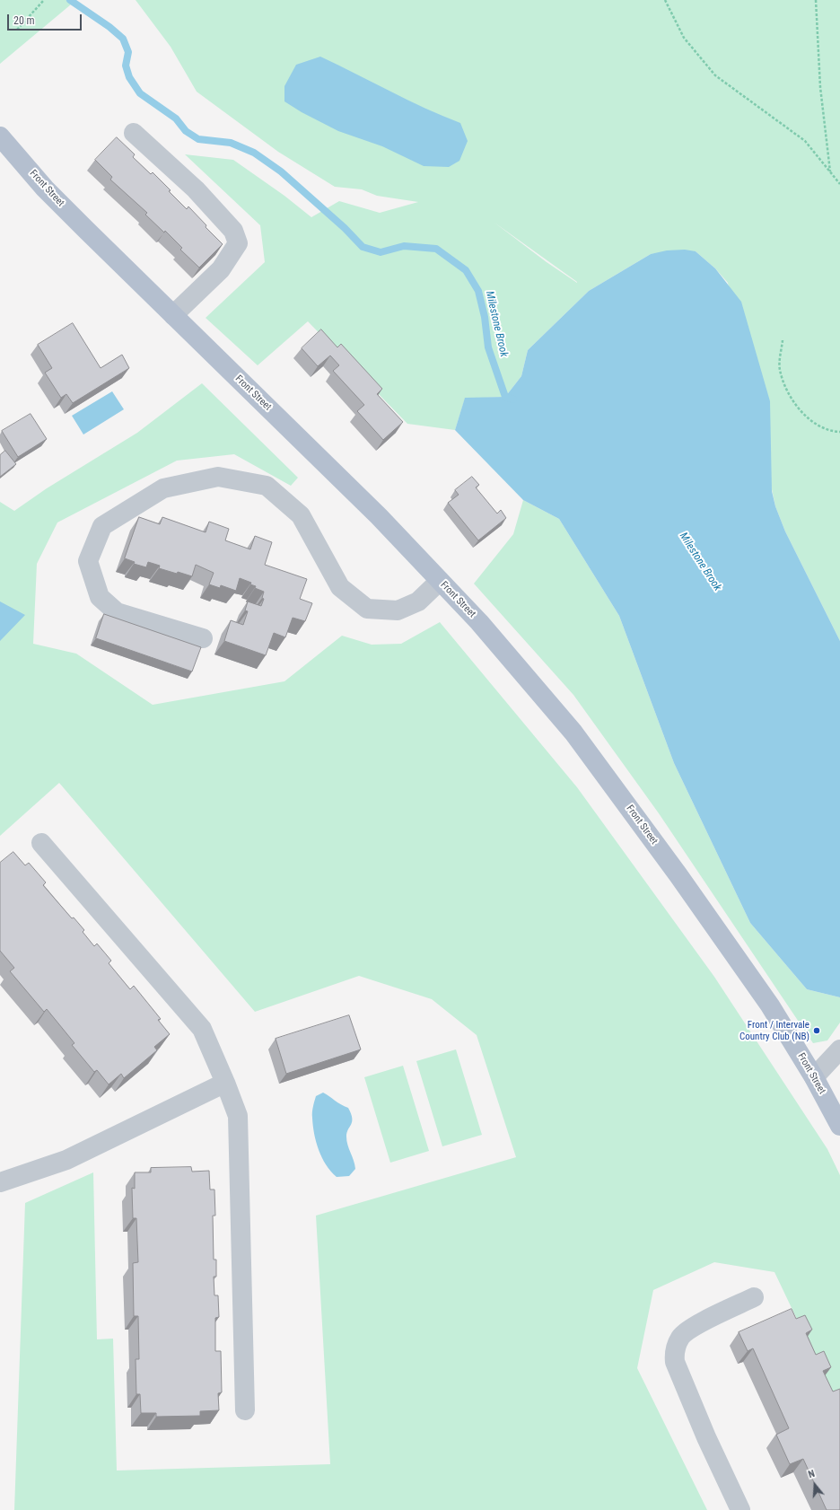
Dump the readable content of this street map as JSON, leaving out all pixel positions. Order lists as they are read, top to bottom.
{
  "streets": {
    "main road": ["Front Street"]
  },
  "water": ["Milestone Brook"],
  "places": ["Front / Intervale Country Club (NB)"],
  "scale_bar": "20 m",
  "north": "top"
}
